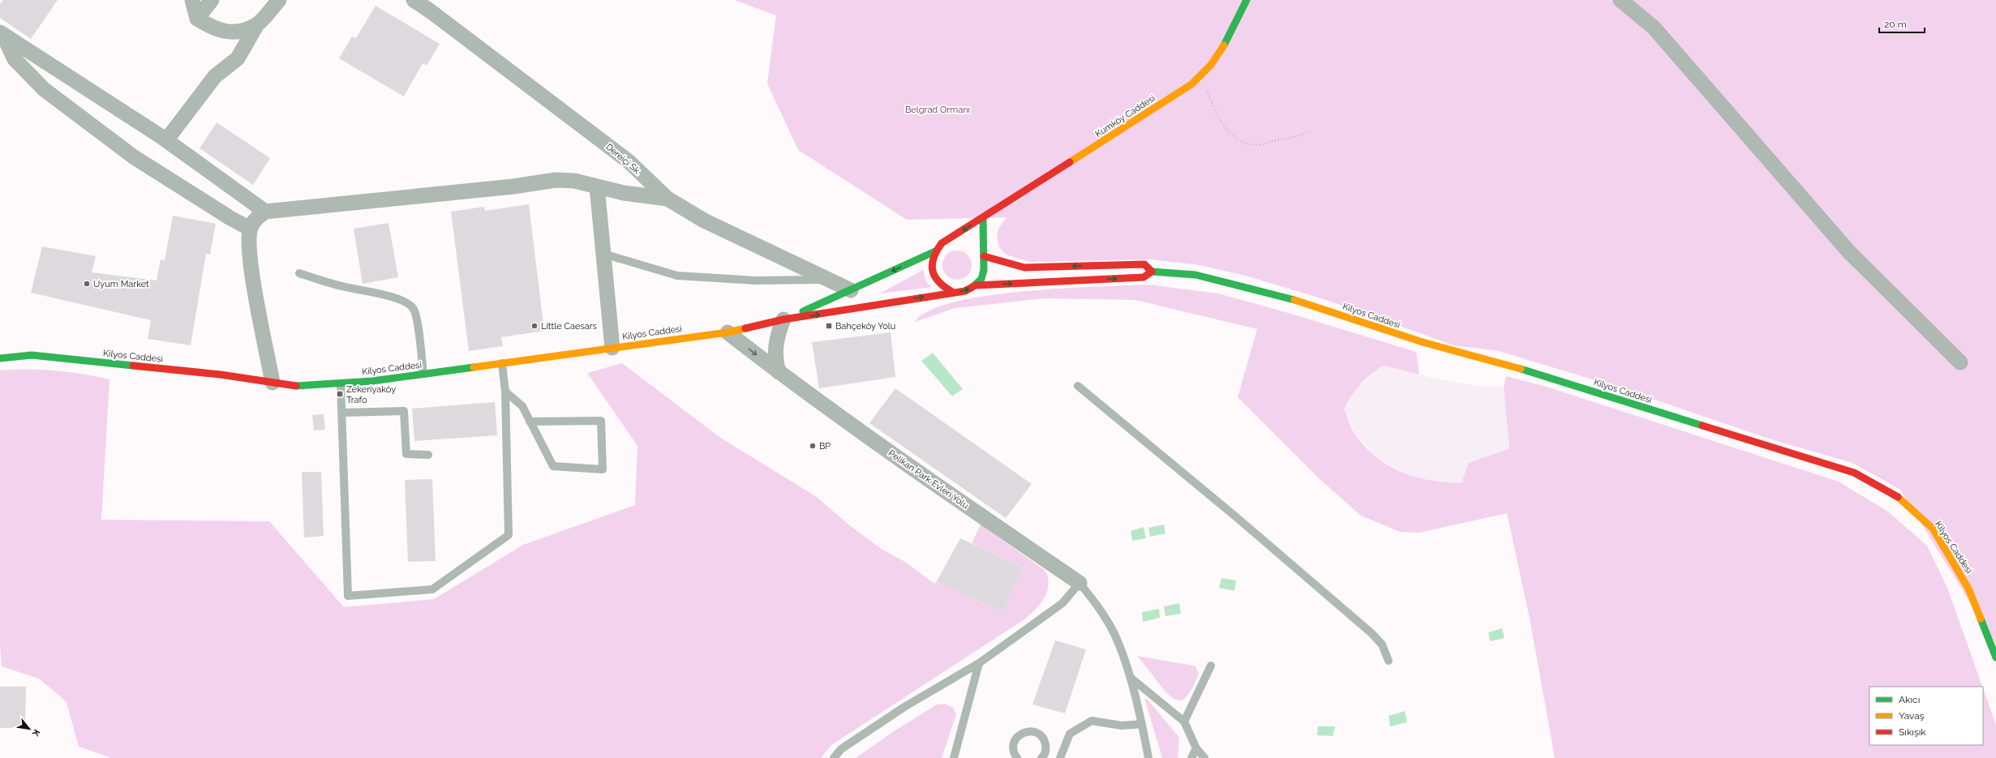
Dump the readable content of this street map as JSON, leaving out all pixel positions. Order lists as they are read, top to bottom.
{
  "streets": {
    "street": [
      "Kumköy Caddesi",
      "Dereiçi Sk.",
      "Kilyos Caddesi",
      "Pelikan Park Evleri Yolu"
    ]
  },
  "crossings": [
    ["Kumköy Caddesi", "Dereiçi Sk."],
    ["Kumköy Caddesi", "Kilyos Caddesi"],
    ["Kilyos Caddesi", "Pelikan Park Evleri Yolu"]
  ],
  "parks": ["Belgrad Ormanı"],
  "places": {
    "other": ["Uyum Market", "Little Caesars", "BP"],
    "transit": ["Bahçeköy Yolu", "Zekeriyaköy Trafo"]
  },
  "legend": ["Akıcı", "Yavaş", "Sıkışık"],
  "scale_bar": "20 m",
  "north": "bottom right"
}
